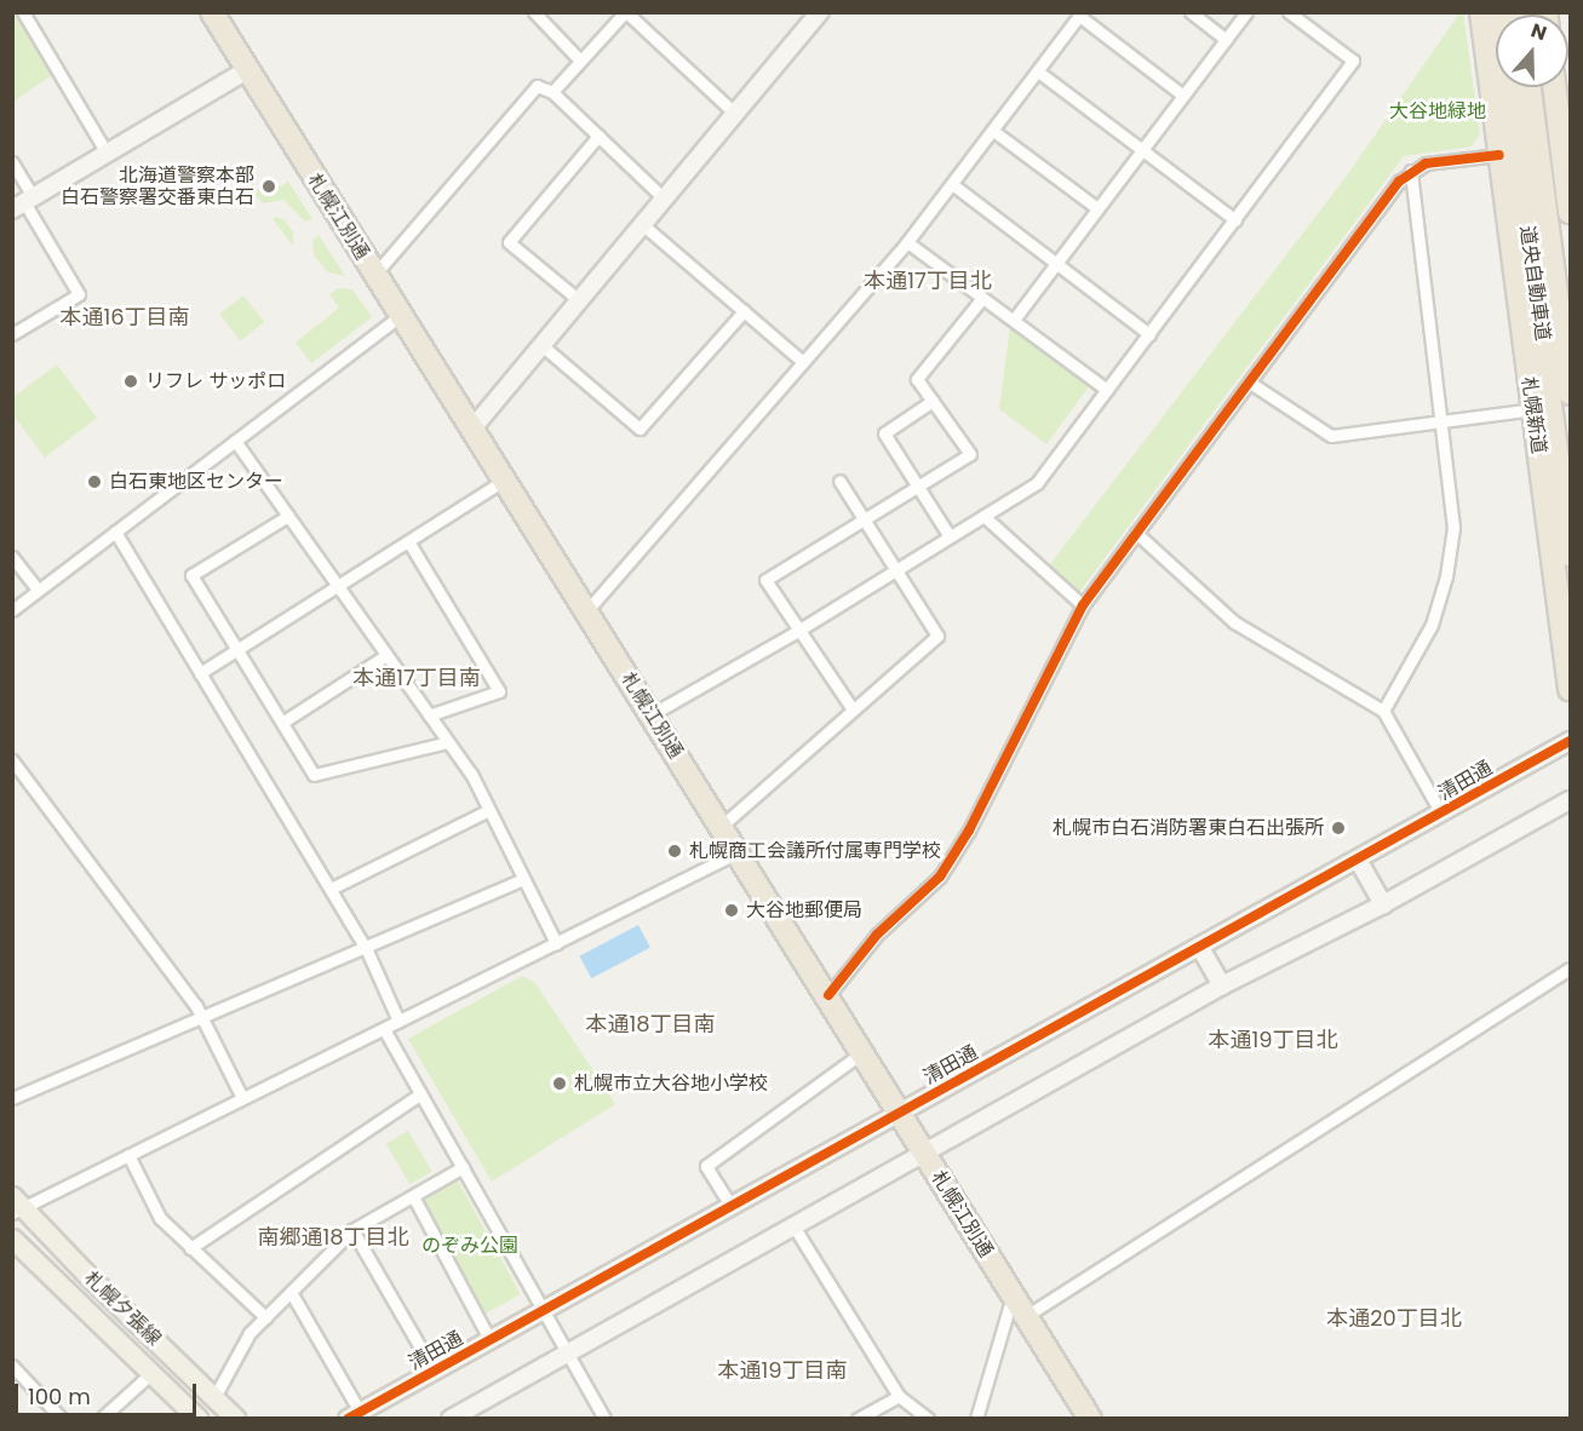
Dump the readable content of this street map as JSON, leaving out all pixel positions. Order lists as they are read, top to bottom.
{
  "streets": {
    "highway": ["札幌江別通", "道央自動車道", "札幌新道"],
    "main road": ["札幌夕張線"],
    "street": ["清田通"]
  },
  "crossings": [
    ["札幌江別通", "清田通"]
  ],
  "districts": [
    "本通17丁目北",
    "本通16丁目南",
    "本通17丁目南",
    "本通18丁目南",
    "本通19丁目北",
    "南郷通18丁目北",
    "本通20丁目北",
    "本通19丁目南"
  ],
  "parks": ["大谷地緑地", "のぞみ公園"],
  "places": [
    "北海道警察本部 白石警察署交番東白石",
    "リフレ サッポロ",
    "白石東地区センター",
    "札幌市白石消防署東白石出張所",
    "札幌商工会議所付属専門学校",
    "大谷地郵便局",
    "札幌市立大谷地小学校"
  ],
  "scale_bar": "100 m",
  "north": "top"
}
